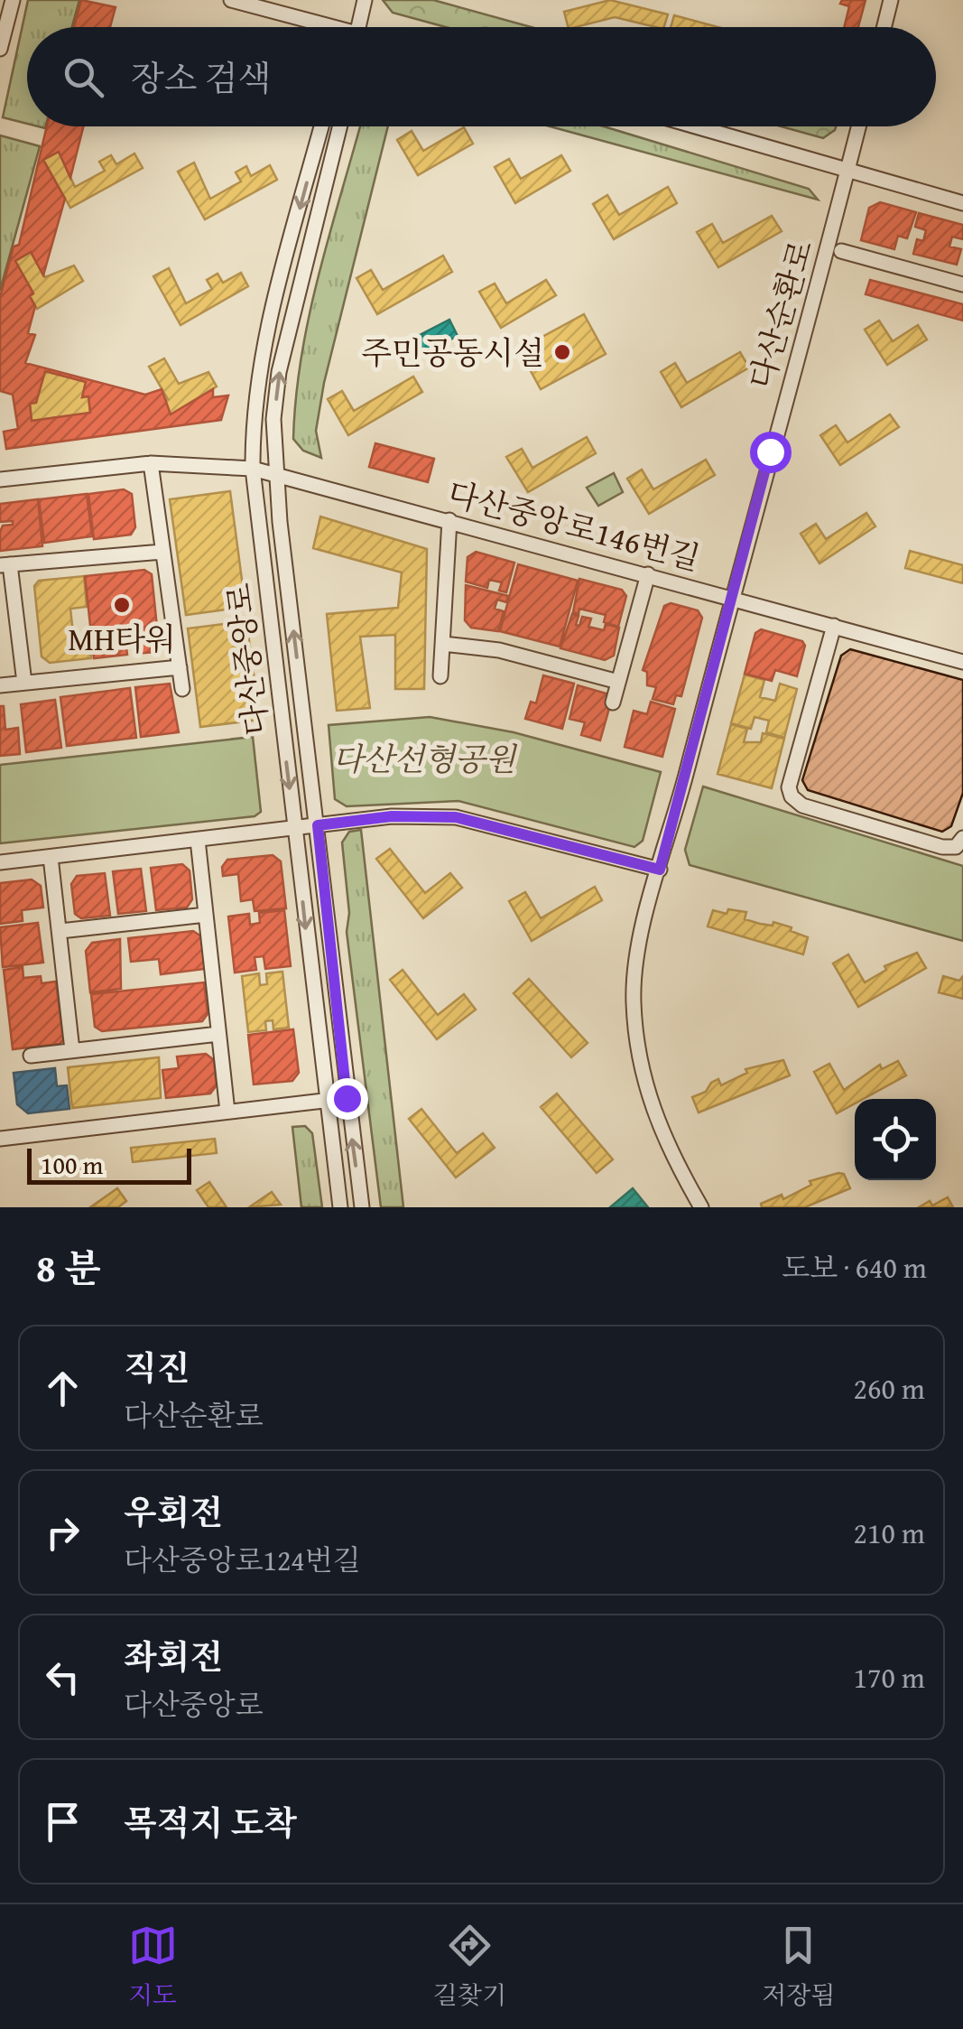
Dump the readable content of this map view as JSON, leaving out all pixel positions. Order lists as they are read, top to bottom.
{
  "streets": {
    "street": ["다산순환로", "다산중앙로146번길", "다산중앙로"]
  },
  "crossings": [
    ["다산순환로", "다산중앙로146번길"],
    ["다산중앙로146번길", "다산중앙로"]
  ],
  "parks": ["다산선형공원"],
  "places": ["주민공동시설", "MH타워"],
  "scale_bar": "100 m",
  "page": {
    "search": "장소 검색",
    "scale": "100 m",
    "heading": ["8 분", "도보 · 640 m"],
    "list": [
      ["직진", "다산순환로", "260 m"],
      ["우회전", "다산중앙로124번길", "210 m"],
      ["좌회전", "다산중앙로", "170 m"],
      "목적지 도착"
    ],
    "nav": ["지도", "길찾기", "저장됨"]
  }
}
